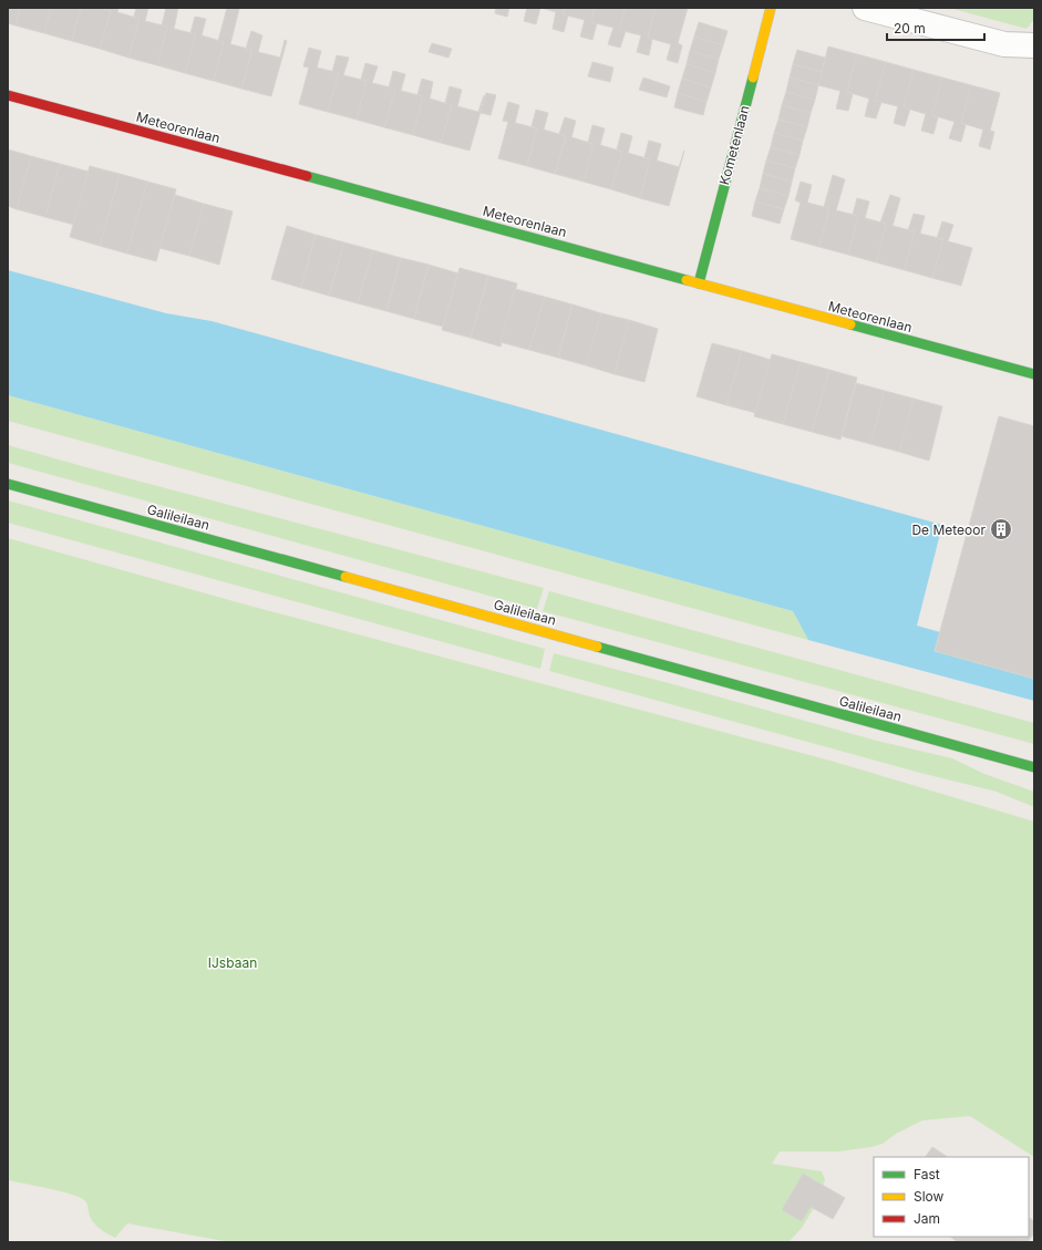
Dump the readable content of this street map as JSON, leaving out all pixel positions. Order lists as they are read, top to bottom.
{
  "streets": {
    "street": ["Meteorenlaan", "Kometenlaan", "Galileilaan"]
  },
  "crossings": [
    ["Meteorenlaan", "Kometenlaan"]
  ],
  "parks": ["IJsbaan"],
  "places": {
    "building": ["De Meteoor"]
  },
  "legend": ["Fast", "Slow", "Jam"],
  "scale_bar": "20 m"
}
